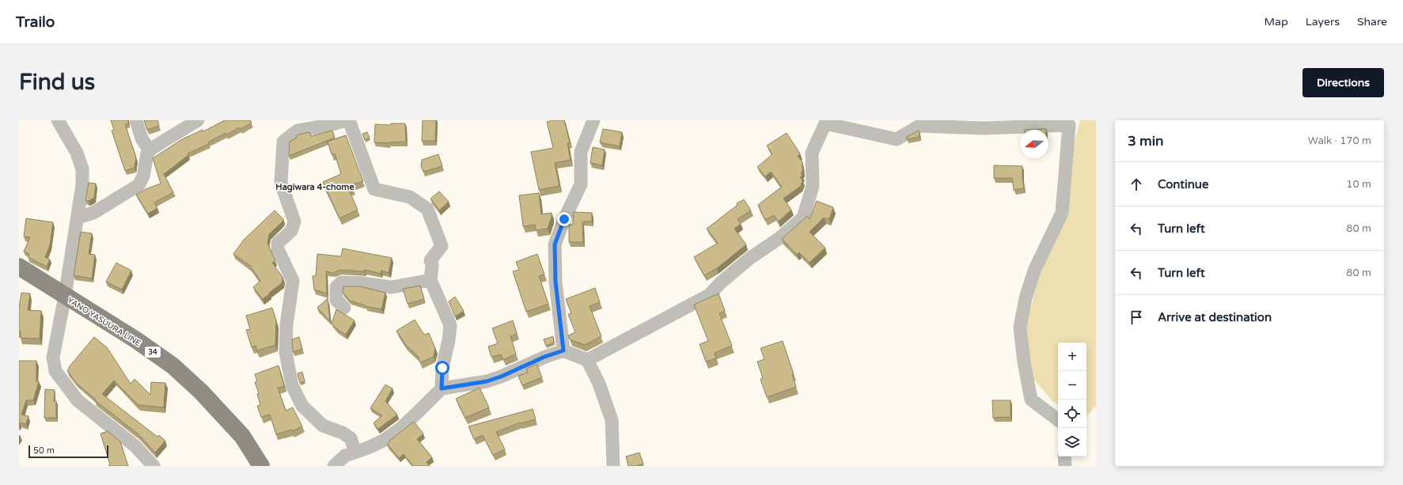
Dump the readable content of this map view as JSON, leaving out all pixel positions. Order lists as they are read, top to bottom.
{
  "streets": {
    "main road": ["YANO YASUURA LINE", "34"]
  },
  "districts": ["Hagiwara 4-chome"],
  "scale_bar": "50 m",
  "north": "left",
  "page": {
    "header": "Trailo",
    "nav": ["Map", "Layers", "Share"],
    "buttons": "Directions",
    "title": "Find us",
    "heading": ["3 min", "Walk · 170 m"],
    "list": [
      ["Continue", "10 m"],
      ["Turn left", "80 m"],
      ["Turn left", "80 m"],
      "Arrive at destination"
    ],
    "map_buttons": ["+", "−"],
    "scale": "50 m"
  }
}
